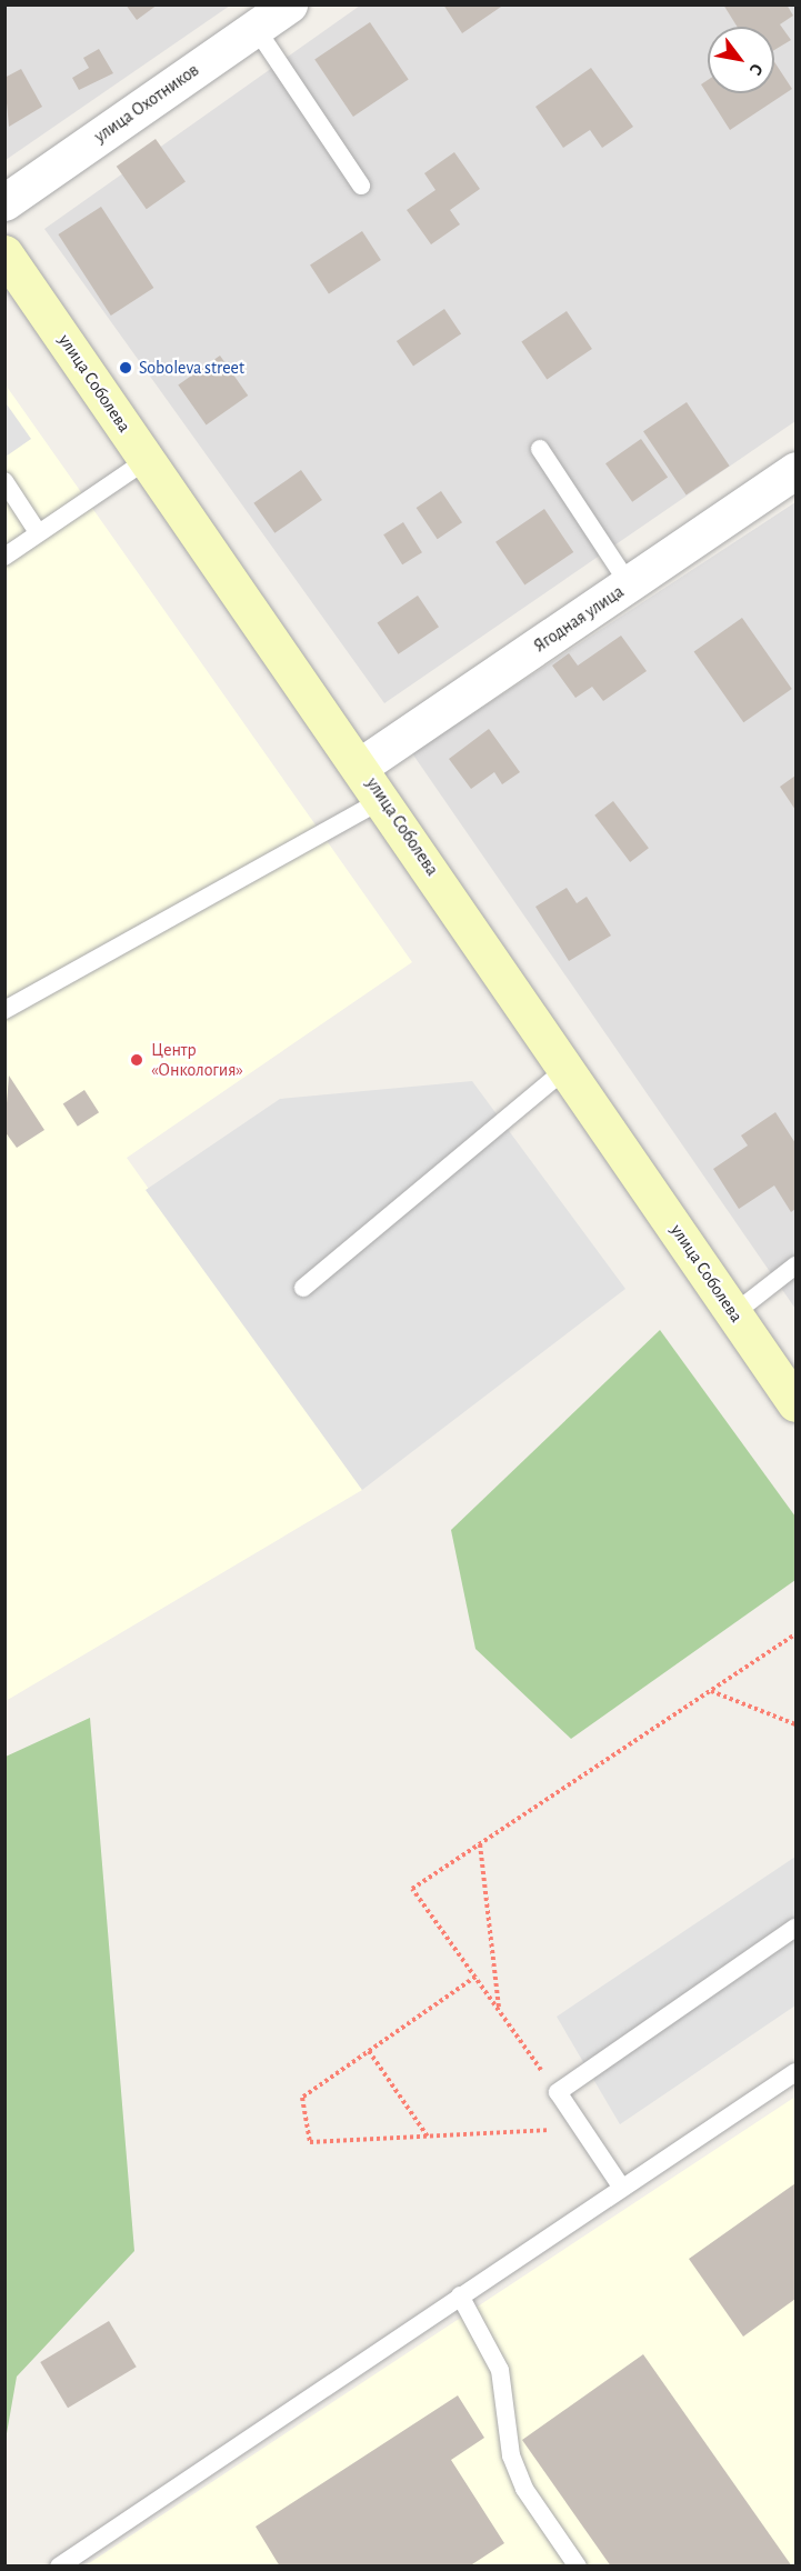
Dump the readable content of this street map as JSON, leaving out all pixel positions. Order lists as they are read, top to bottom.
{
  "streets": {
    "street": ["улица Охотников", "улица Соболева", "Ягодная улица"]
  },
  "crossings": [
    ["улица Соболева", "Ягодная улица"]
  ],
  "places": ["Soboleva street", "Центр «Онкология»"],
  "north": "bottom right"
}
